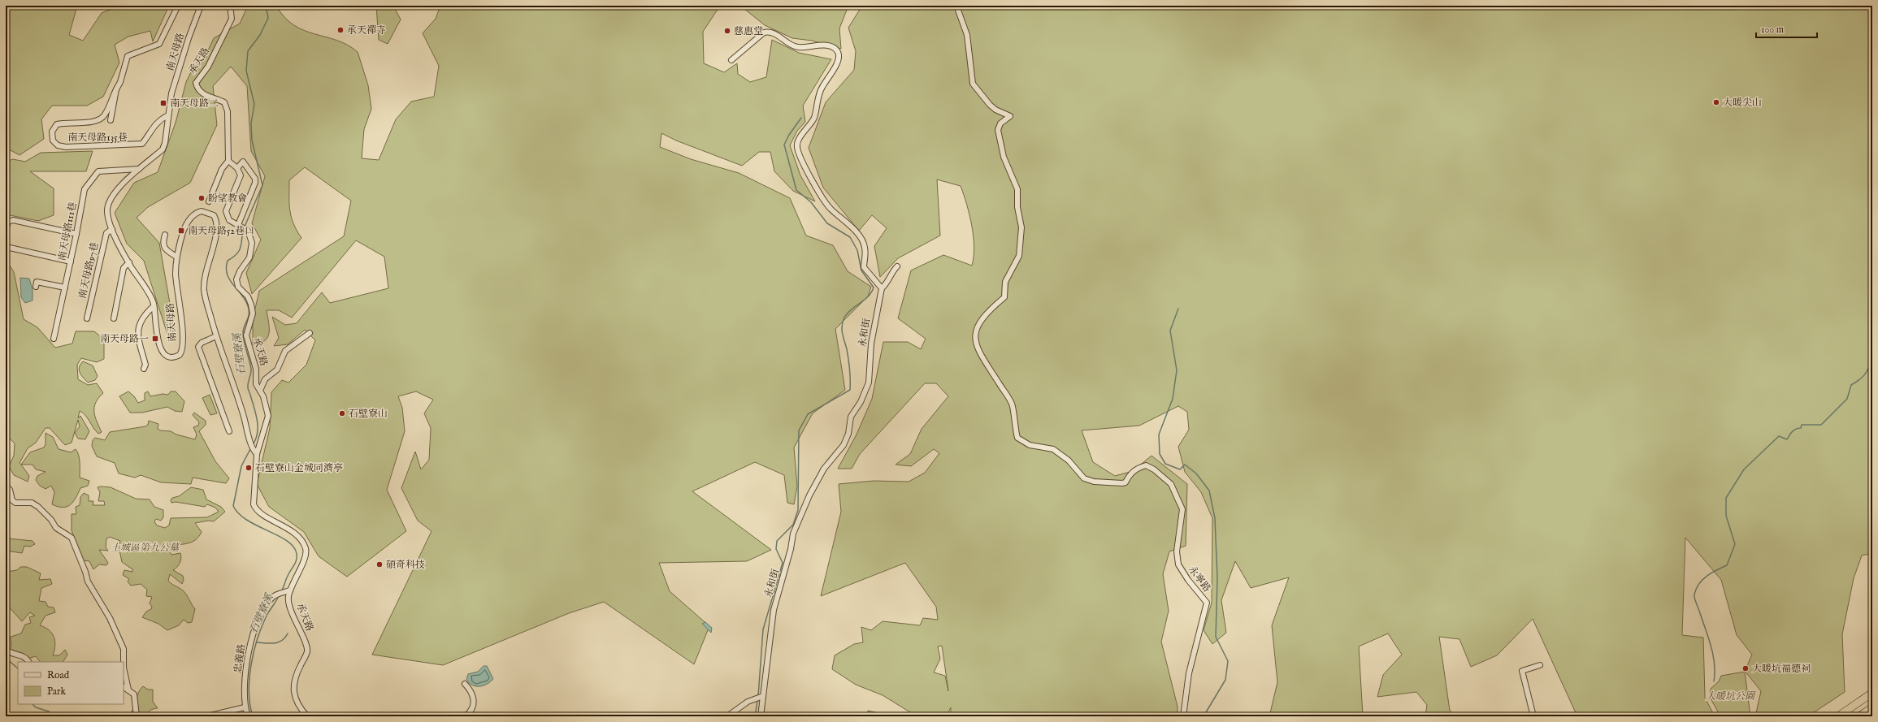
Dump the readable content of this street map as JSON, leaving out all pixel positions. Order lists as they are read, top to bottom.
{
  "streets": {
    "street": [
      "南天母路",
      "承天路",
      "南天母路135巷",
      "南天母路111巷",
      "南天母路97巷",
      "永和街",
      "永寧路",
      "忠義路"
    ]
  },
  "crossings": [
    ["南天母路", "承天路"],
    ["南天母路", "南天母路135巷"],
    ["南天母路", "南天母路111巷"],
    ["南天母路", "南天母路97巷"],
    ["承天路", "忠義路"]
  ],
  "water": ["石壁寮溪"],
  "parks": ["土城區第九公墓", "大暖坑公園"],
  "places": {
    "other": [
      "承天禪寺",
      "慈惠堂",
      "大暖尖山",
      "盼望教會",
      "石壁寮山",
      "石壁寮山金城同濟亭",
      "碩奇科技",
      "大暖坑福德祠"
    ],
    "transit": ["南天母路二", "南天母路52巷口", "南天母路一"]
  },
  "legend": ["Road", "Park"],
  "scale_bar": "100 m"
}
